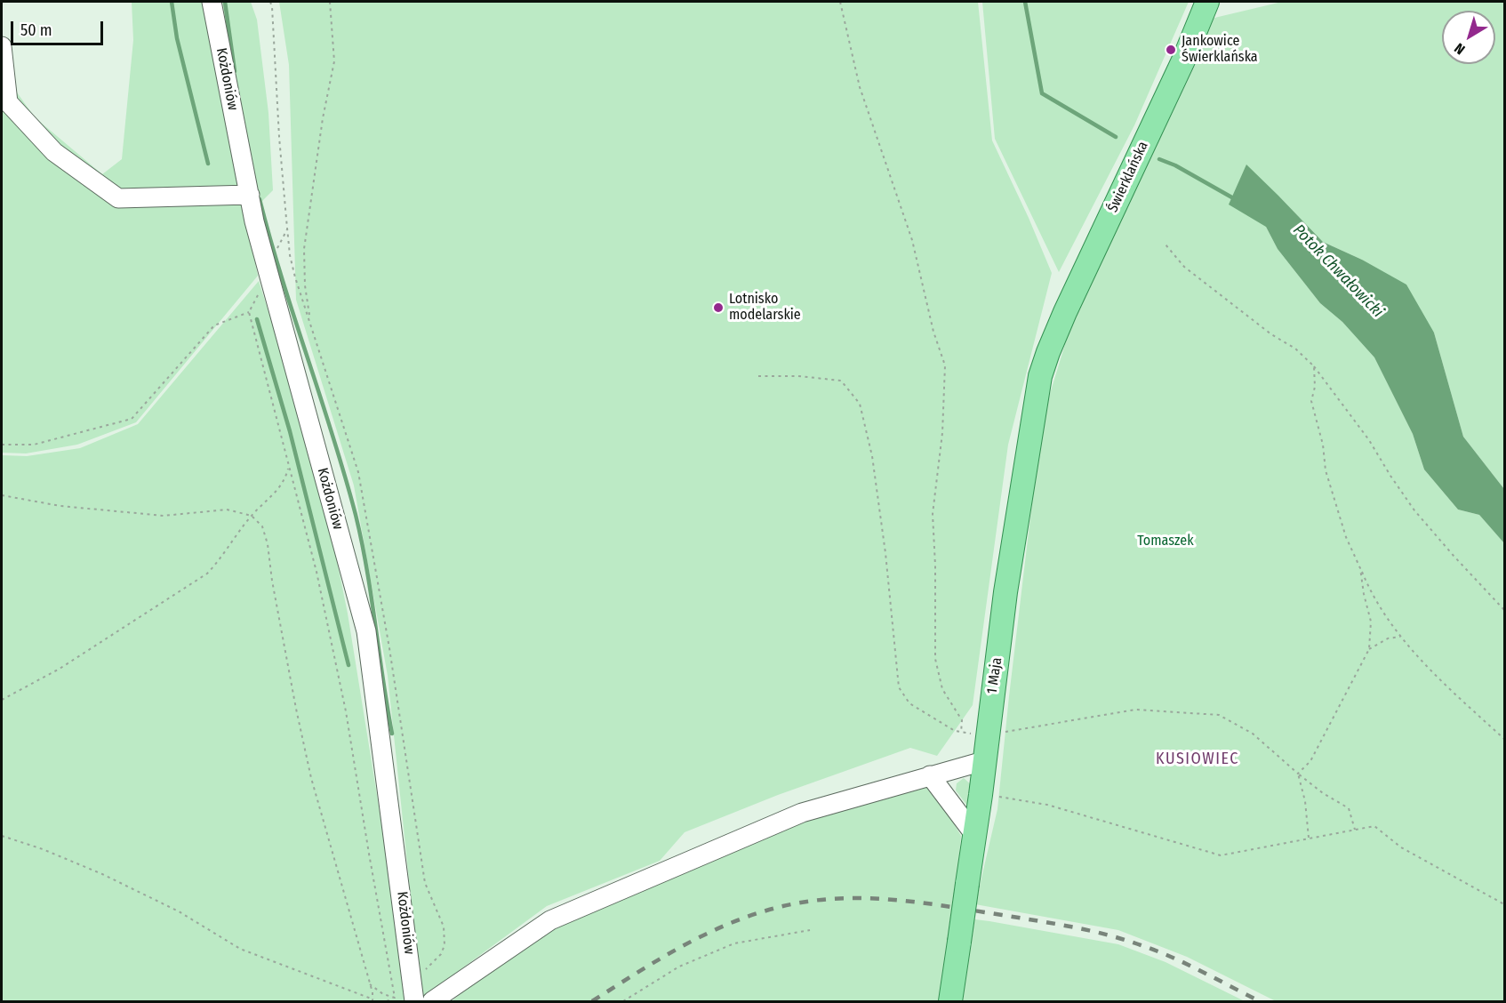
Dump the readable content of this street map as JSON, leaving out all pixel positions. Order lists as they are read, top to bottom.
{
  "streets": {
    "main road": ["Świerklańska", "1 Maja"],
    "street": ["Kożdoniów"]
  },
  "crossings": [
    ["Świerklańska", "1 Maja"]
  ],
  "districts": ["KUSIOWIEC"],
  "water": ["Potok Chwałowicki"],
  "parks": ["Tomaszek"],
  "places": ["Jankowice Świerklańska", "Lotnisko modelarskie"],
  "scale_bar": "50 m",
  "north": "bottom left"
}
